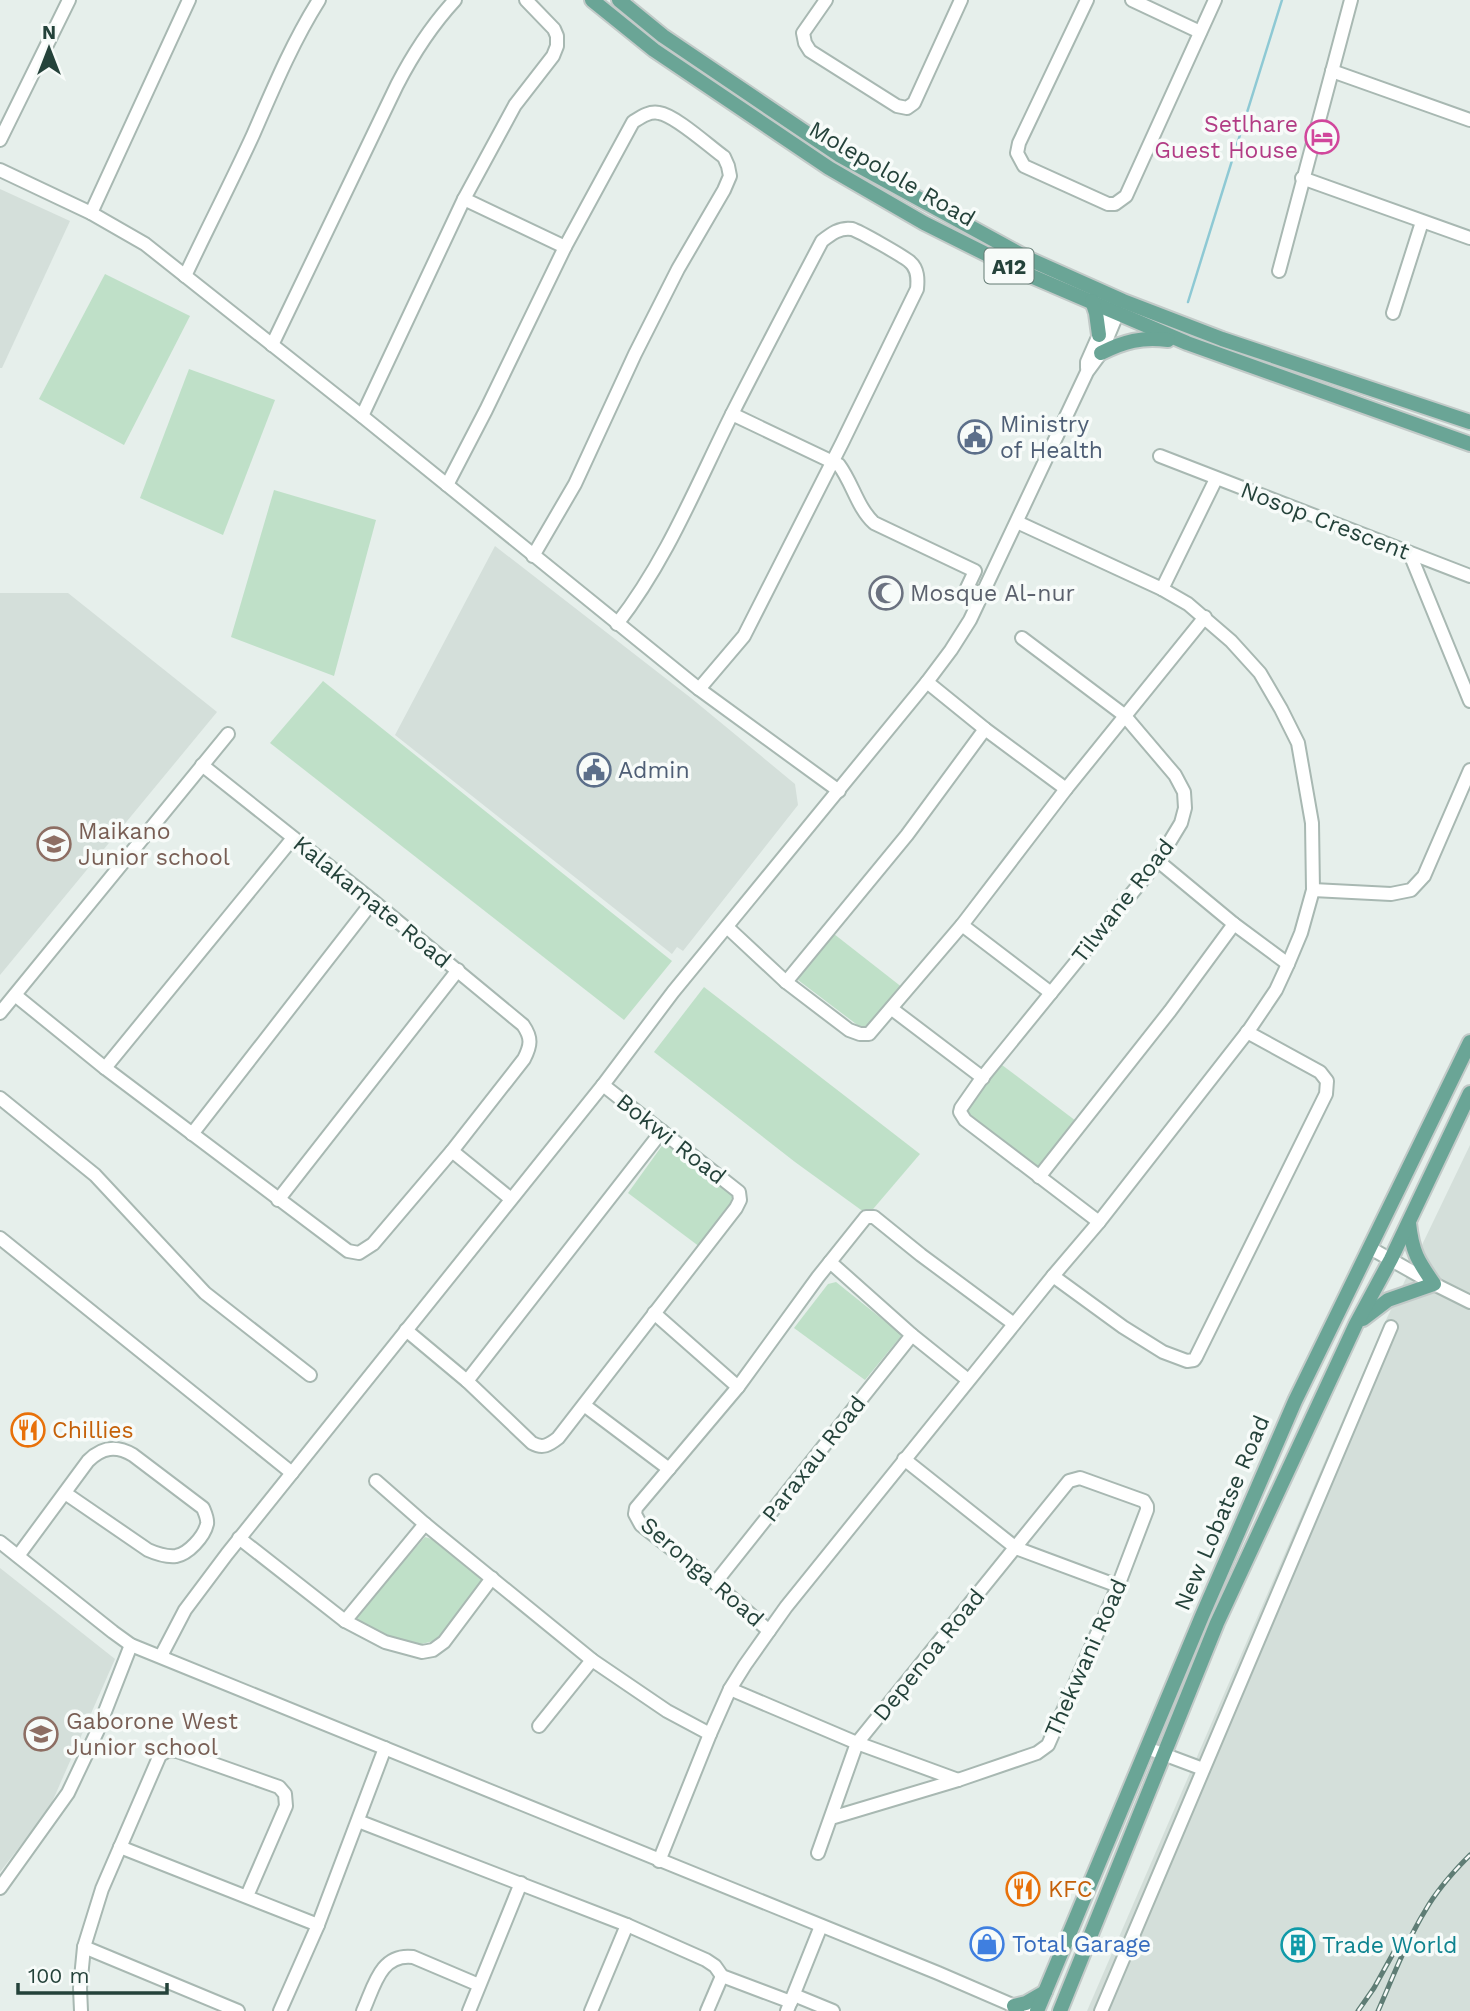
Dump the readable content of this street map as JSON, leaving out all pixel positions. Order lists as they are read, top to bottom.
{
  "streets": {
    "main road": ["Molepolole Road", "A12", "New Lobatse Road"],
    "street": [
      "Nosop Crescent",
      "Tilwane Road",
      "Kalakamate Road",
      "Bokwi Road",
      "Paraxau Road",
      "Seronga Road",
      "Depenoa Road",
      "Thekwani Road"
    ]
  },
  "crossings": [
    ["Paraxau Road", "Seronga Road"],
    ["Depenoa Road", "Thekwani Road"]
  ],
  "places": {
    "hotel": ["Setlhare Guest House"],
    "public building": ["Ministry of Health", "Admin"],
    "mosque": ["Mosque Al-nur"],
    "school or university": ["Maikano Junior school", "Gaborone West Junior school"],
    "restaurant": ["Chillies", "KFC"],
    "shop": ["Total Garage"],
    "building": ["Trade World"]
  },
  "scale_bar": "100 m",
  "north": "top"
}
